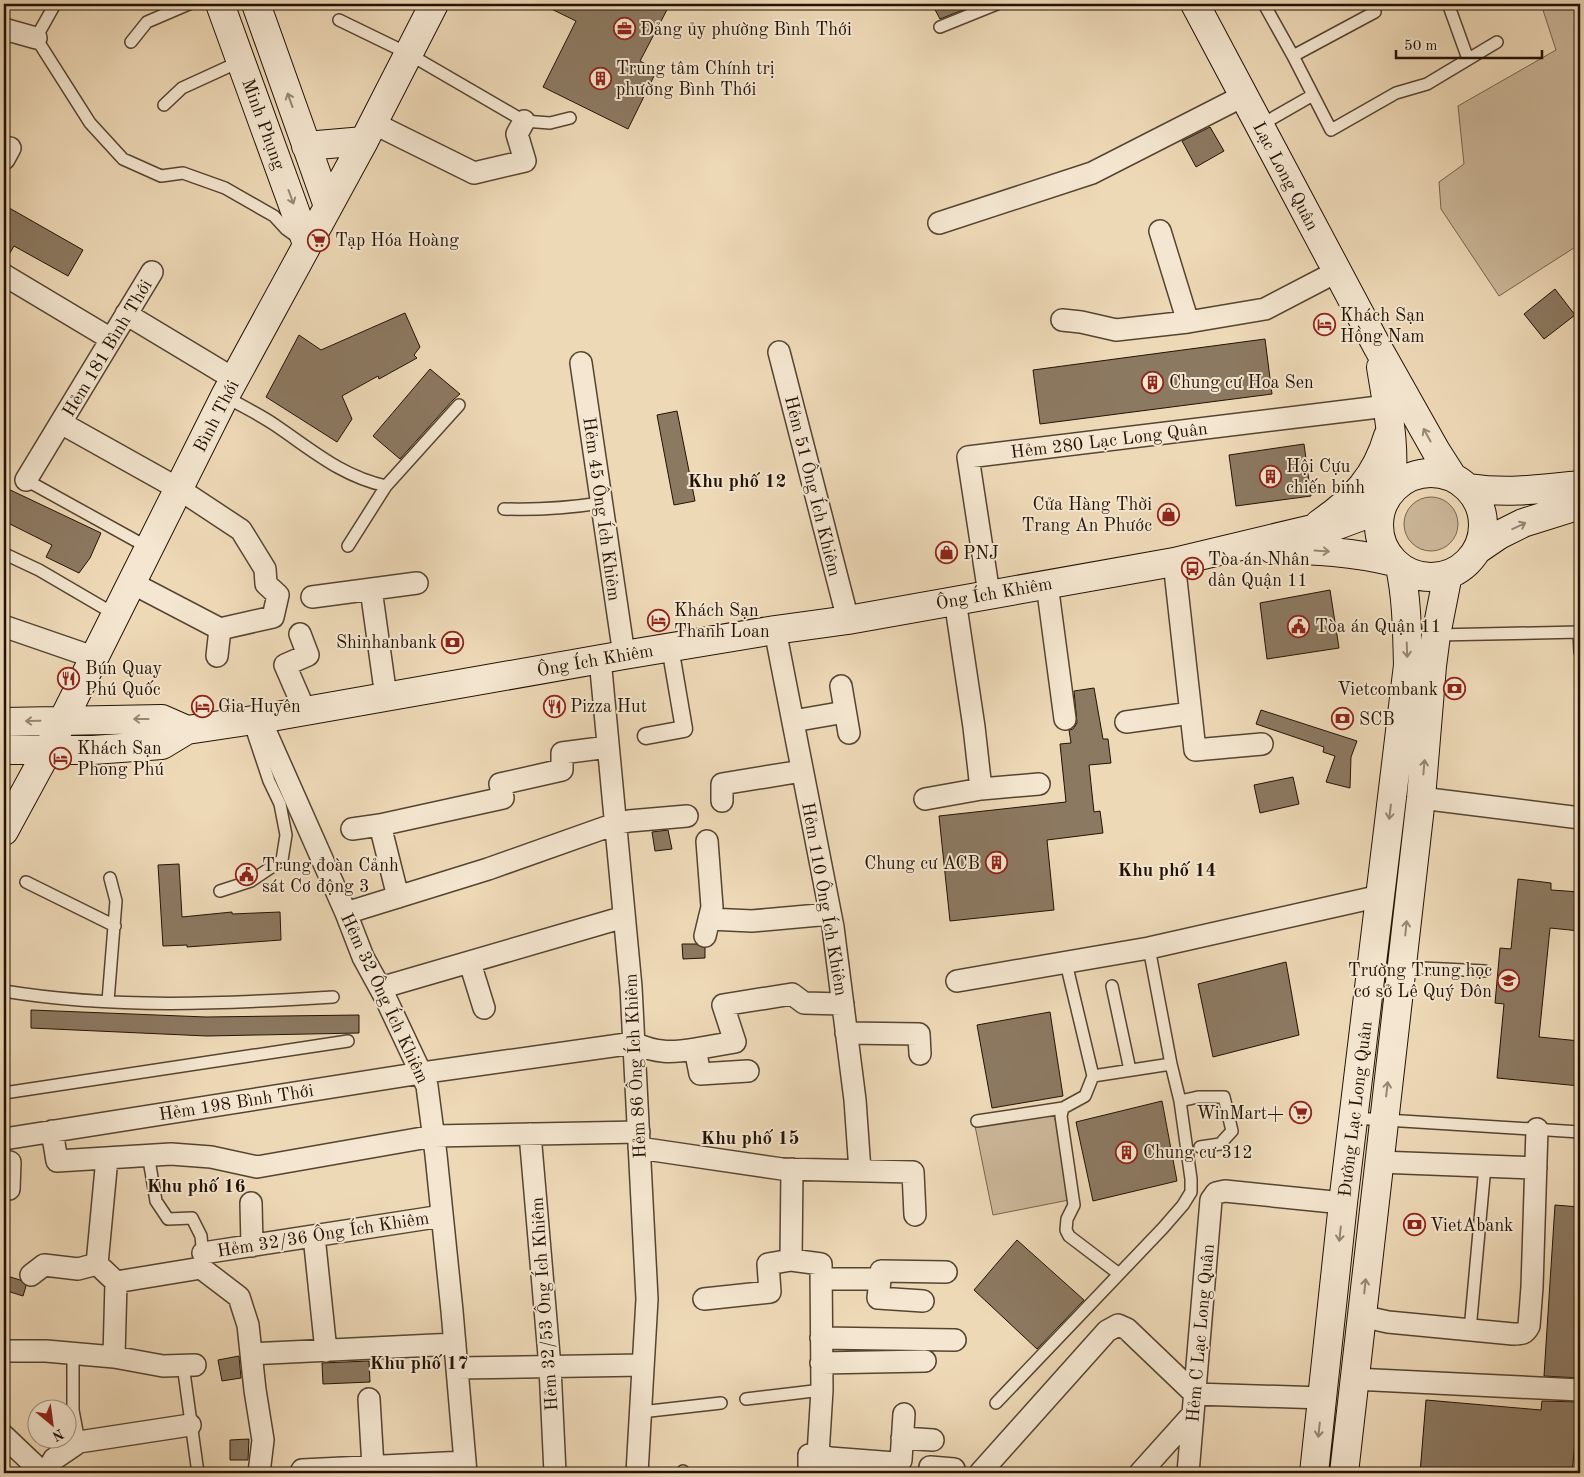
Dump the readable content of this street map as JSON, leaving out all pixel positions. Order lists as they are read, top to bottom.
{
  "streets": {
    "main road": [
      "Minh Phụng",
      "Lạc Long Quân",
      "Bình Thới",
      "Ông Ích Khiêm",
      "Đường Lạc Long Quân"
    ],
    "street": [
      "Hẻm 181 Bình Thới",
      "Hẻm 280 Lạc Long Quân",
      "Hẻm 51 Ông Ích Khiêm",
      "Hẻm 45 Ông Ích Khiêm",
      "Hẻm 110 Ông Ích Khiêm",
      "Hẻm 32 Ông Ích Khiêm",
      "Hẻm 86 Ông Ích Khiêm",
      "Hẻm 198 Bình Thới",
      "Hẻm 32/36 Ông Ích Khiêm",
      "Hẻm 32/53 Ông Ích Khiêm",
      "Hẻm C Lạc Long Quân"
    ]
  },
  "crossings": [
    ["Minh Phụng", "Bình Thới"],
    ["Hẻm 181 Bình Thới", "Bình Thới"],
    ["Bình Thới", "Ông Ích Khiêm"],
    ["Hẻm 280 Lạc Long Quân", "Ông Ích Khiêm"],
    ["Hẻm 51 Ông Ích Khiêm", "Ông Ích Khiêm"],
    ["Hẻm 45 Ông Ích Khiêm", "Ông Ích Khiêm"],
    ["Hẻm 45 Ông Ích Khiêm", "Hẻm 86 Ông Ích Khiêm"],
    ["Ông Ích Khiêm", "Hẻm 110 Ông Ích Khiêm"],
    ["Ông Ích Khiêm", "Hẻm 32 Ông Ích Khiêm"],
    ["Ông Ích Khiêm", "Hẻm 86 Ông Ích Khiêm"],
    ["Ông Ích Khiêm", "Đường Lạc Long Quân"],
    ["Hẻm 32 Ông Ích Khiêm", "Hẻm 198 Bình Thới"],
    ["Hẻm 32 Ông Ích Khiêm", "Hẻm 32/36 Ông Ích Khiêm"],
    ["Hẻm 86 Ông Ích Khiêm", "Hẻm 198 Bình Thới"],
    ["Đường Lạc Long Quân", "Hẻm C Lạc Long Quân"]
  ],
  "districts": [
    "Khu phố 12",
    "Khu phố 14",
    "Khu phố 15",
    "Khu phố 16",
    "Khu phố 17"
  ],
  "places": {
    "office": ["Đảng ủy phường Bình Thới"],
    "building": [
      "Trung tâm Chính trị phường Bình Thới",
      "Chung cư Hoa Sen",
      "Hội Cựu chiến binh",
      "Chung cư ACB",
      "Chung cư 312"
    ],
    "supermarket": ["Tạp Hóa Hoàng", "WinMart+"],
    "hotel": [
      "Khách Sạn Hồng Nam",
      "Khách Sạn Thanh Loan",
      "Gia Huyên",
      "Khách Sạn Phong Phú"
    ],
    "shop": ["Cửa Hàng Thời Trang An Phước", "PNJ"],
    "bus stop": ["Tòa án Nhân dân Quận 11"],
    "public building": ["Tòa án Quận 11", "Trung đoàn Cảnh sát Cơ động 3"],
    "bank": [
      "Shinhanbank",
      "Vietcombank",
      "SCB",
      "VietAbank"
    ],
    "restaurant": ["Bún Quay Phú Quốc", "Pizza Hut"],
    "school or university": ["Trường Trung học cơ sở Lê Quý Đôn"]
  },
  "scale_bar": "50 m",
  "north": "bottom right"
}
